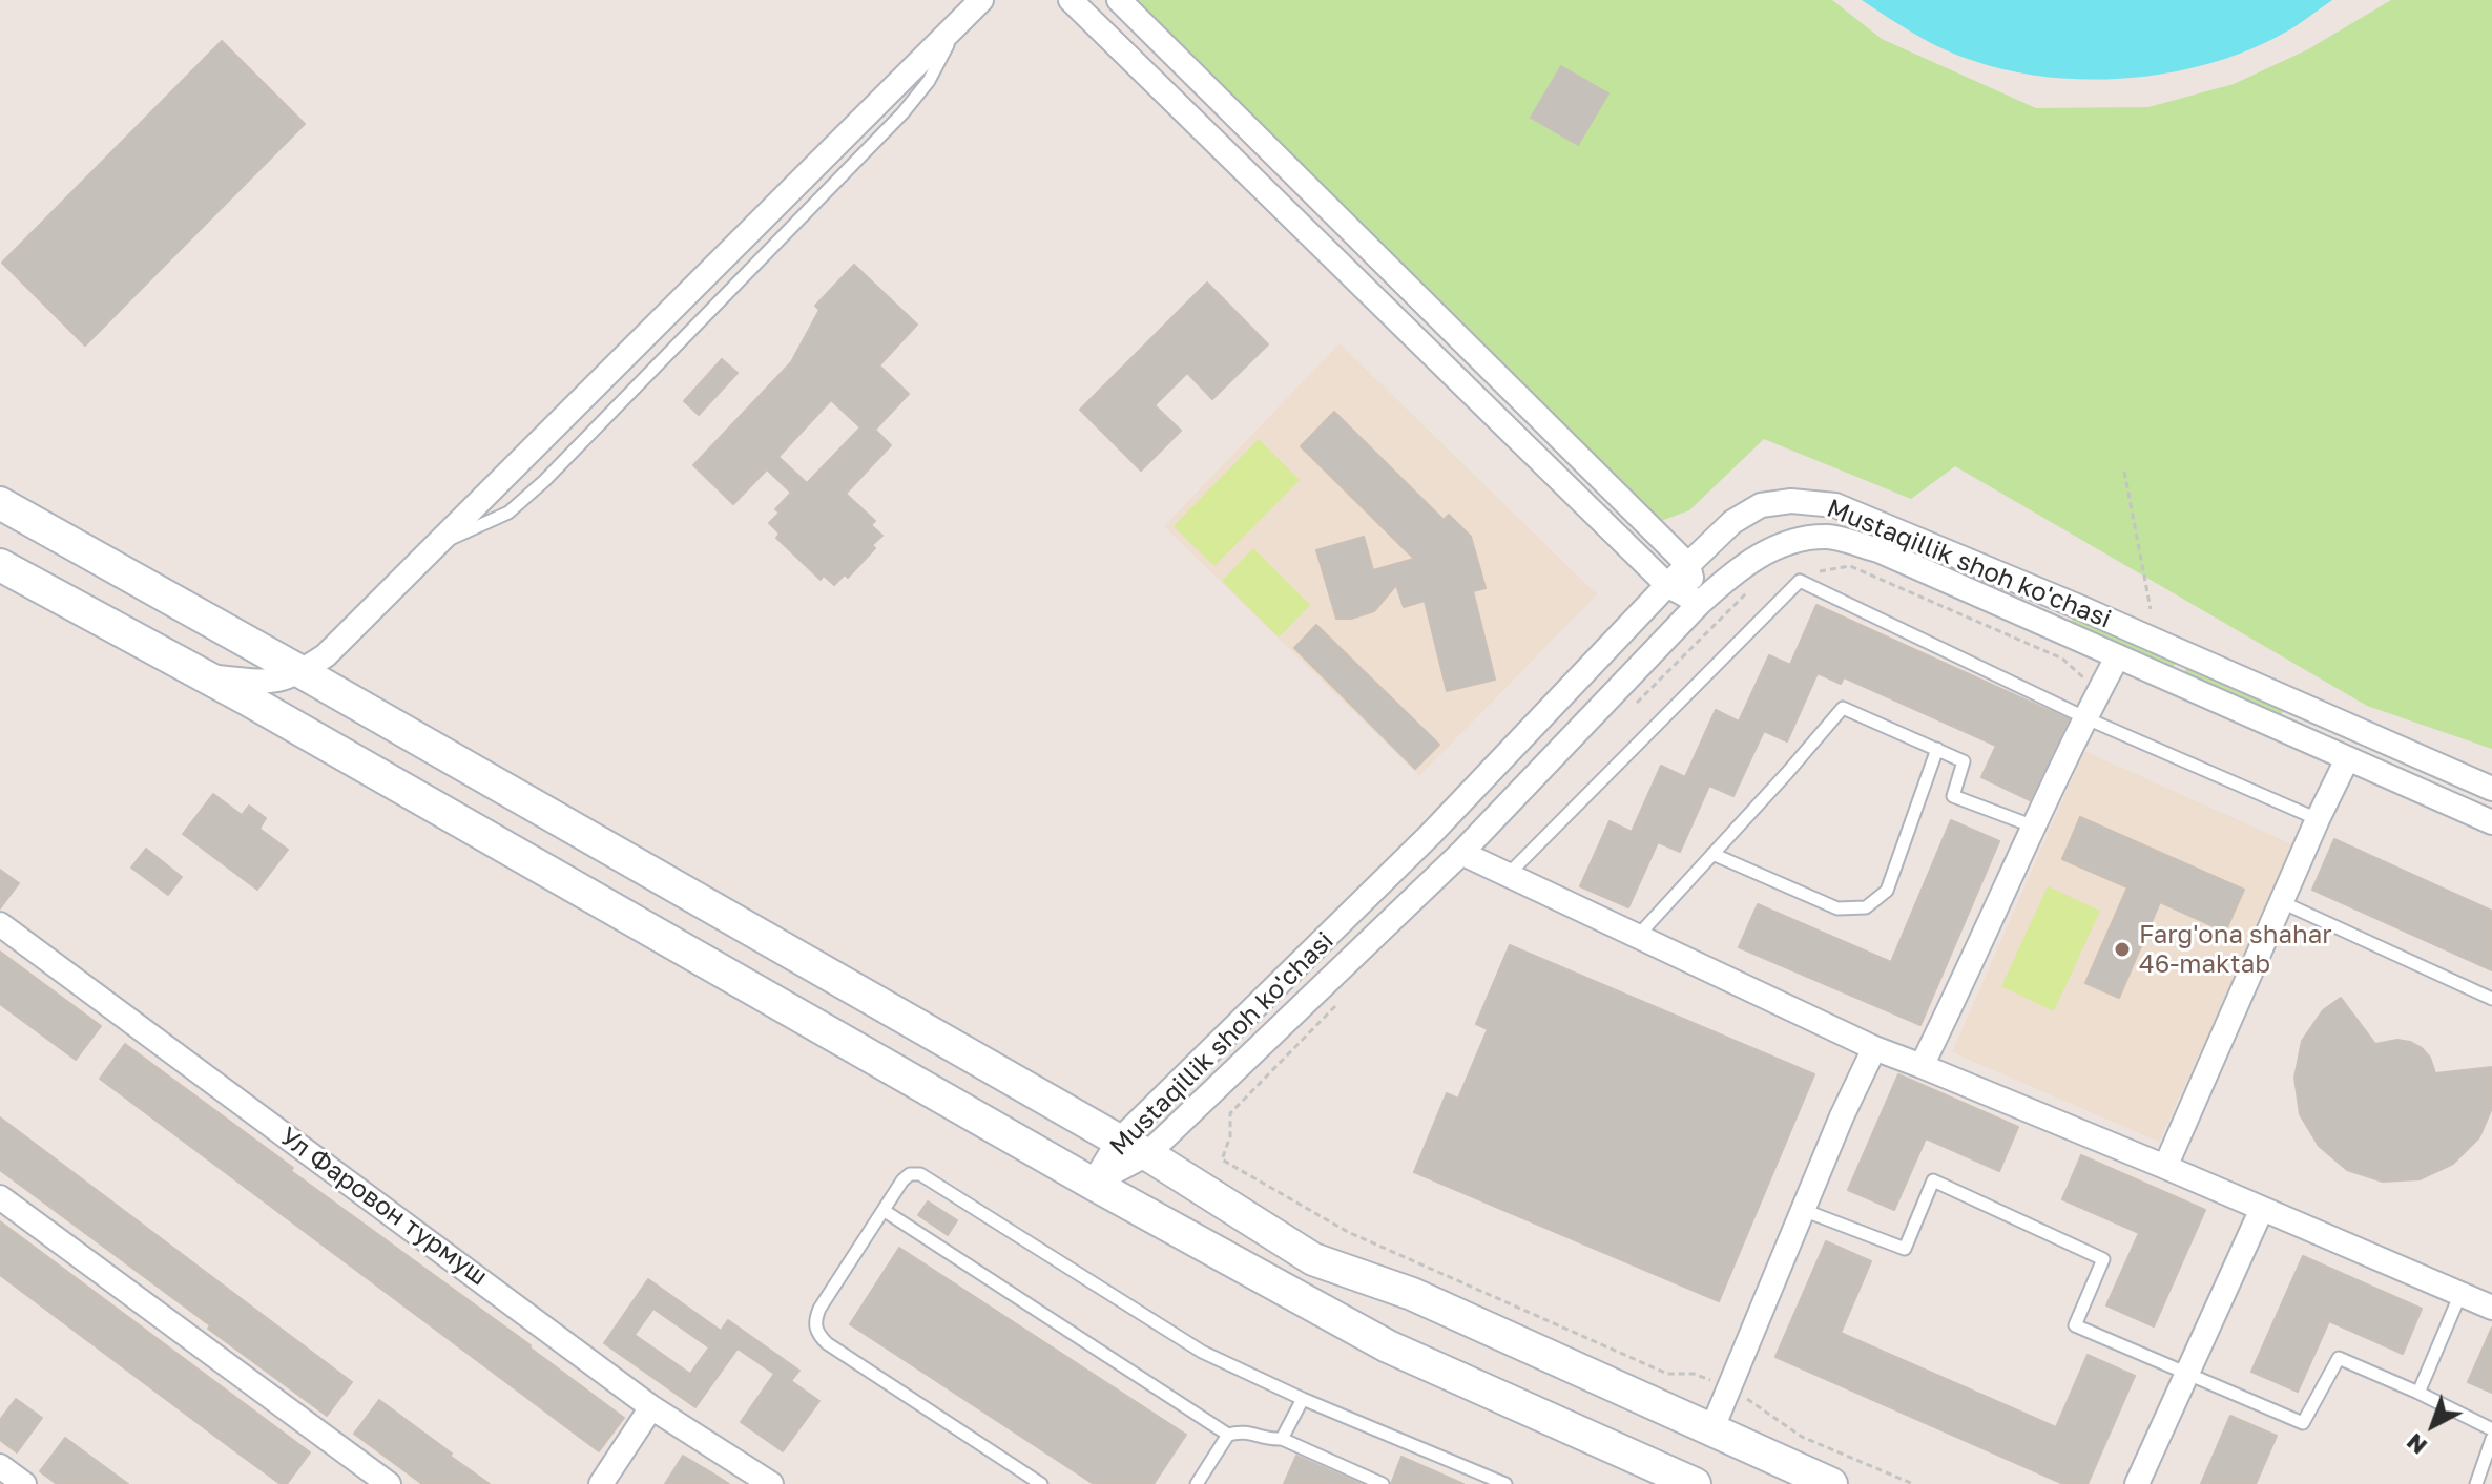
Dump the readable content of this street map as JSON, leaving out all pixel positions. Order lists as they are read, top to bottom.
{
  "streets": {
    "street": ["Mustaqillik shoh ko'chasi", "Ул Фаровон турмуш"]
  },
  "places": ["Farg'ona shahar 46-maktab"],
  "north": "bottom left"
}
